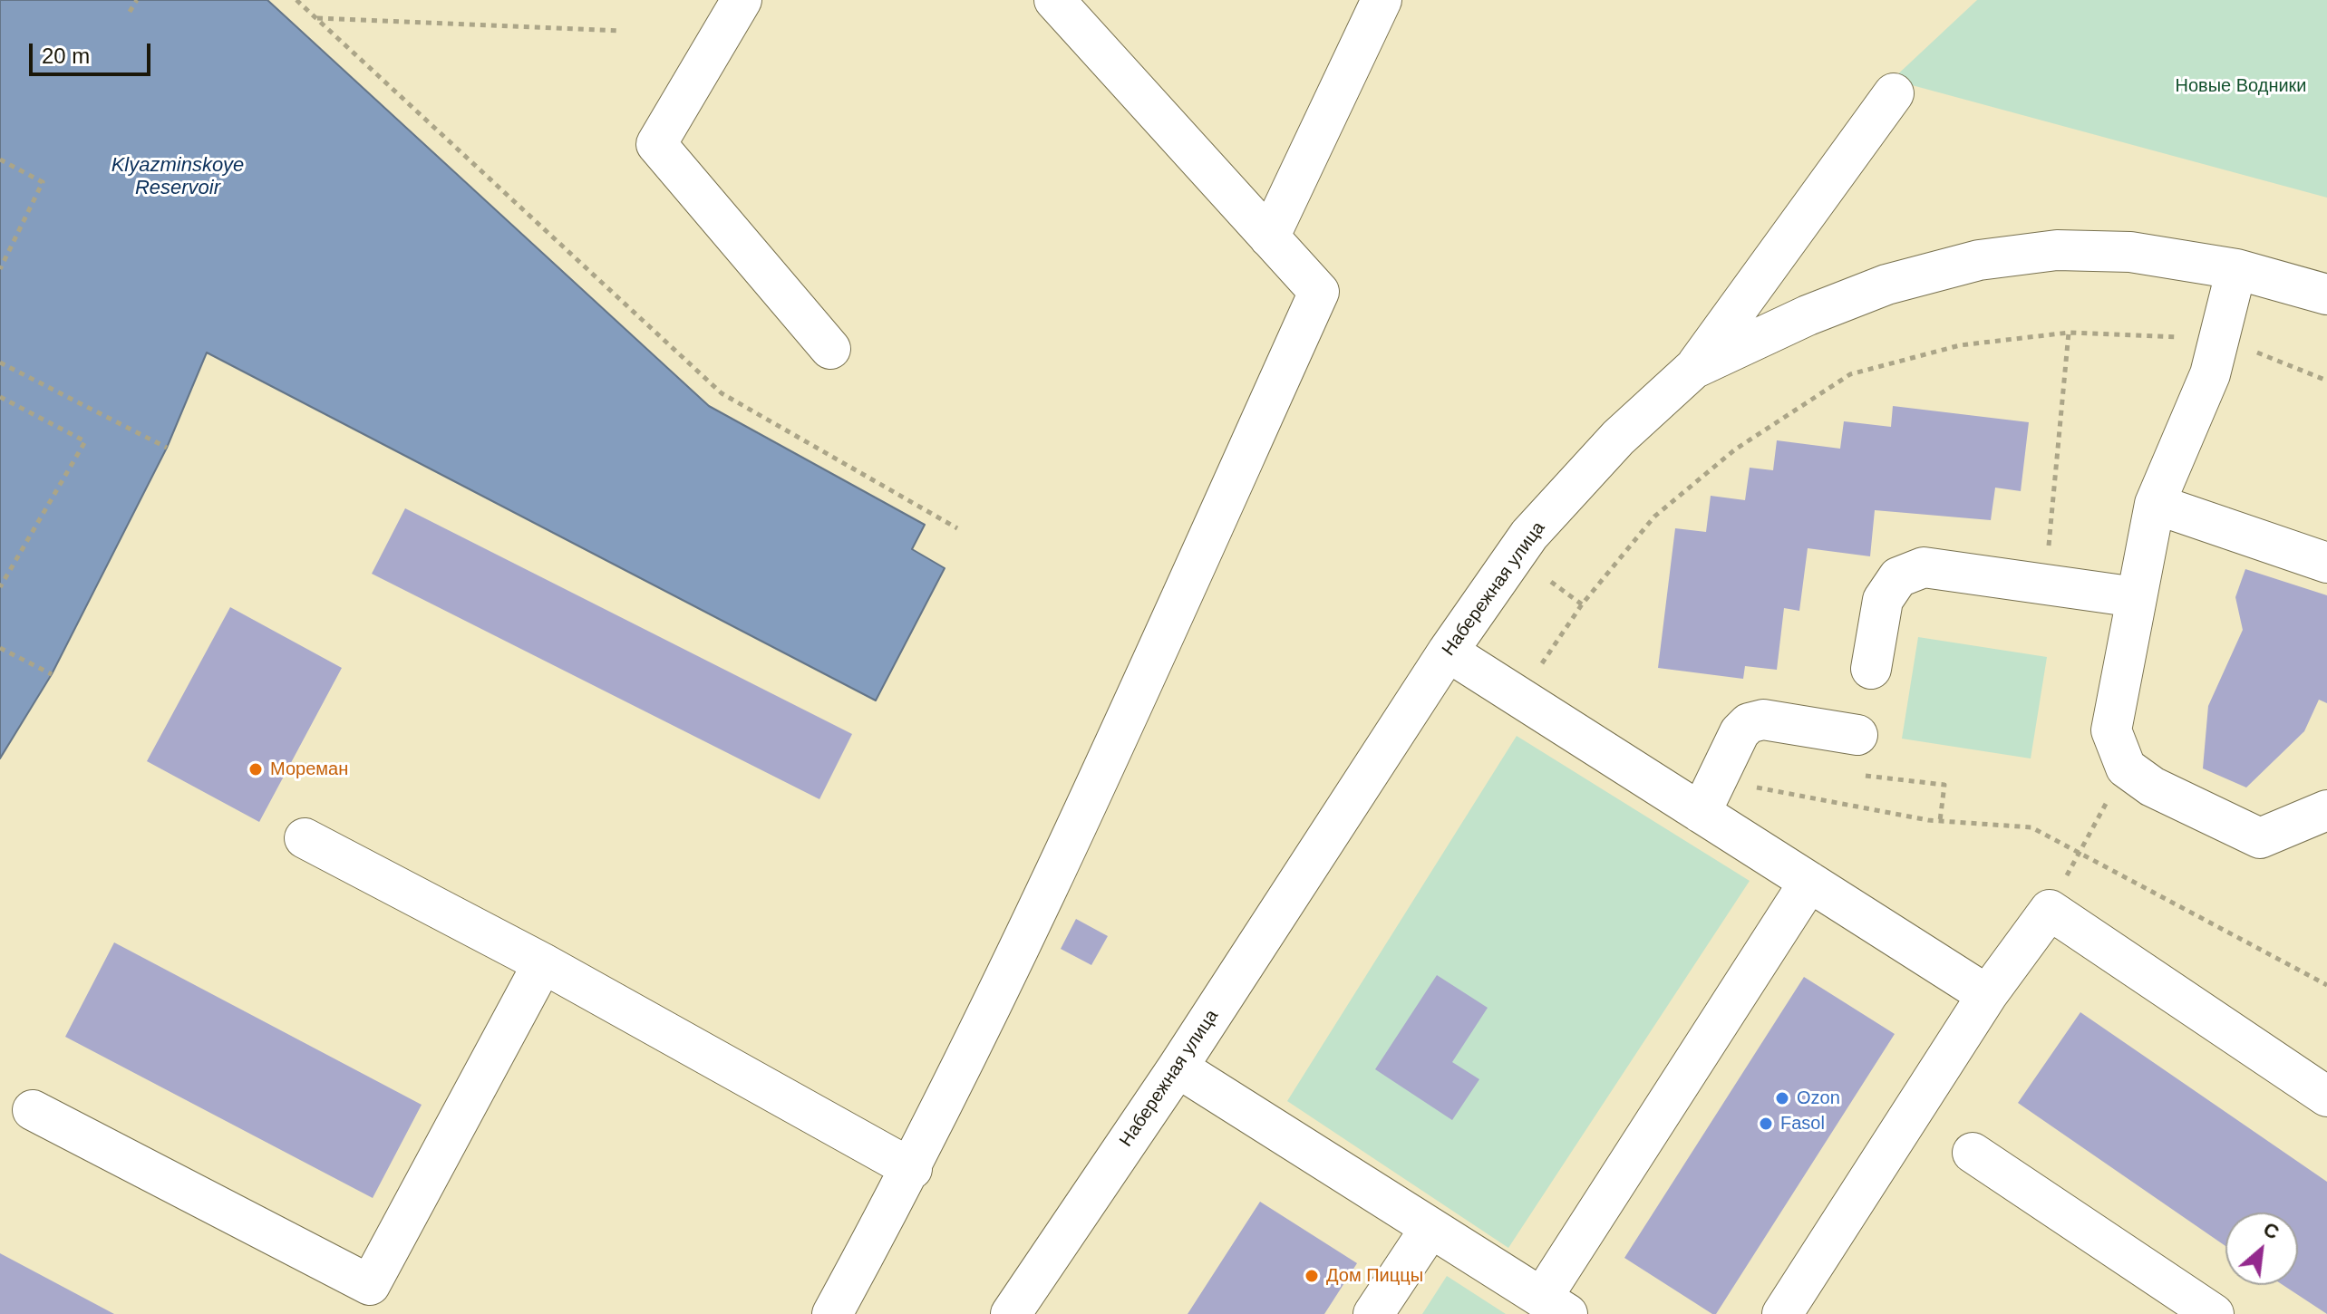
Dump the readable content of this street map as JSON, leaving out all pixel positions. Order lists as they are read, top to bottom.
{
  "streets": {
    "street": ["Набережная улица"]
  },
  "water": ["Klyazminskoye Reservoir"],
  "parks": ["Новые Водники"],
  "places": [
    "Мореман",
    "Ozon",
    "Fasol",
    "Дом Пиццы"
  ],
  "scale_bar": "20 m",
  "north": "top right"
}
